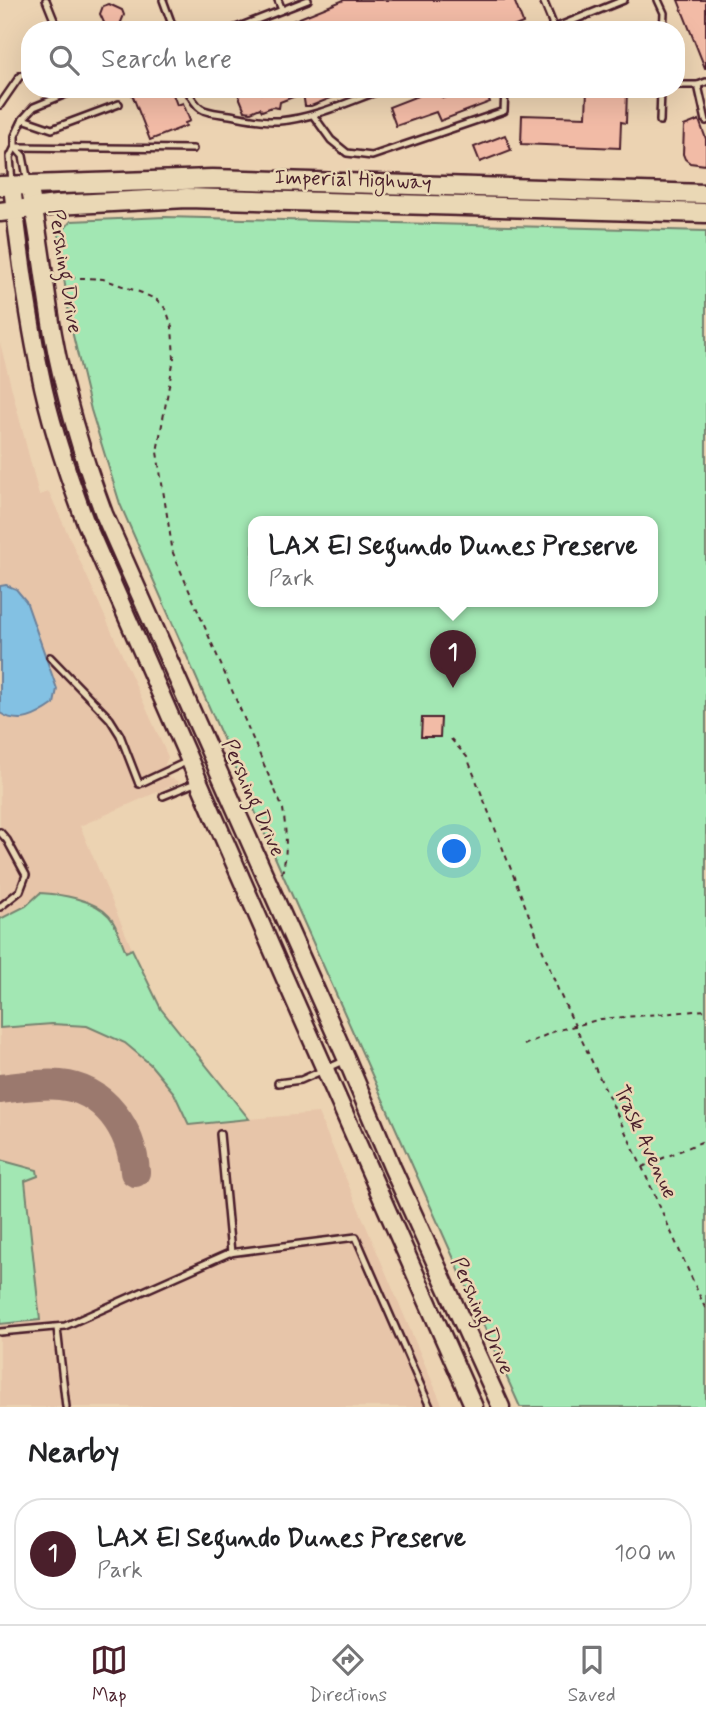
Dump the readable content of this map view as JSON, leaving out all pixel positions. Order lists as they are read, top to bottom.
{
  "streets": {
    "main road": ["Imperial Highway", "Pershing Drive"],
    "path": ["Trask Avenue"]
  },
  "crossings": [
    ["Imperial Highway", "Pershing Drive"]
  ],
  "page": {
    "search": "Search here",
    "popup": ["LAX El Segundo Dunes Preserve", "Park"],
    "pins": "1",
    "heading": "Nearby",
    "list": [
      {
        "mark": "1",
        "name": "LAX El Segundo Dunes Preserve",
        "note": "Park",
        "value": "100 m"
      }
    ],
    "nav": ["Map", "Directions", "Saved"]
  }
}
